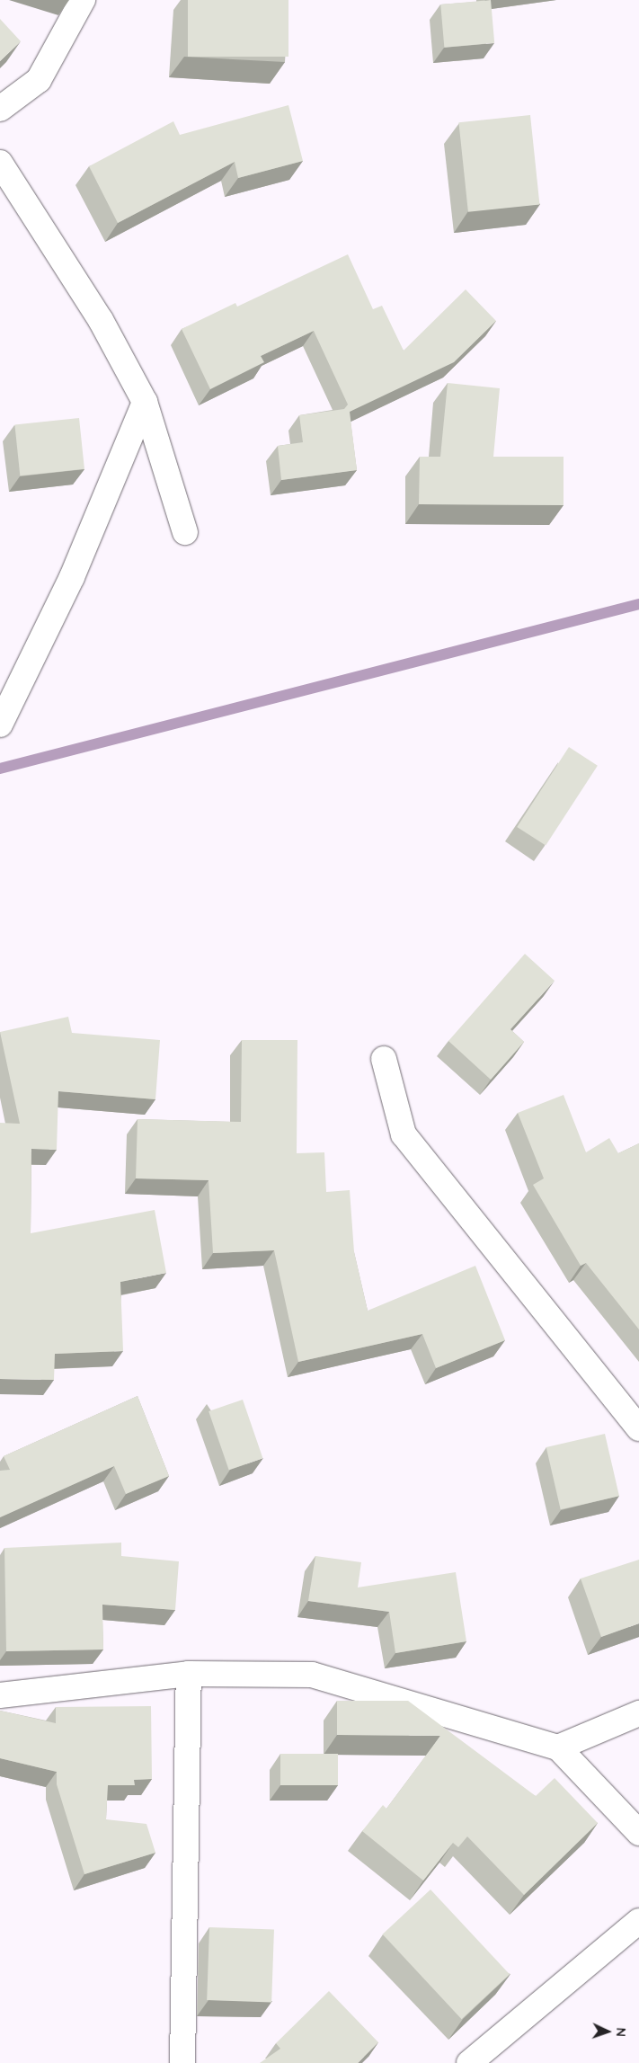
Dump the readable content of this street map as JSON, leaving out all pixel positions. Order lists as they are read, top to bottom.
{
  "north": "right"
}
